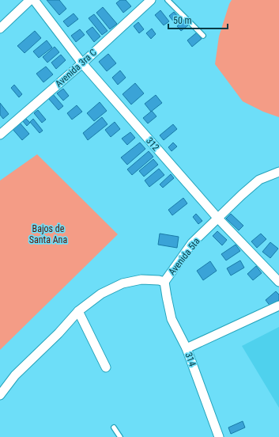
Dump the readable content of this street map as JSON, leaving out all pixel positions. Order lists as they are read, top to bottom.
{
  "streets": {
    "street": [
      "Avenida 3ra C",
      "312",
      "Avenida 5ta",
      "314"
    ]
  },
  "crossings": [
    ["Avenida 3ra C", "312"],
    ["312", "Avenida 5ta"],
    ["Avenida 5ta", "314"]
  ],
  "parks": ["Bajos de Santa Ana"],
  "scale_bar": "50 m"
}
